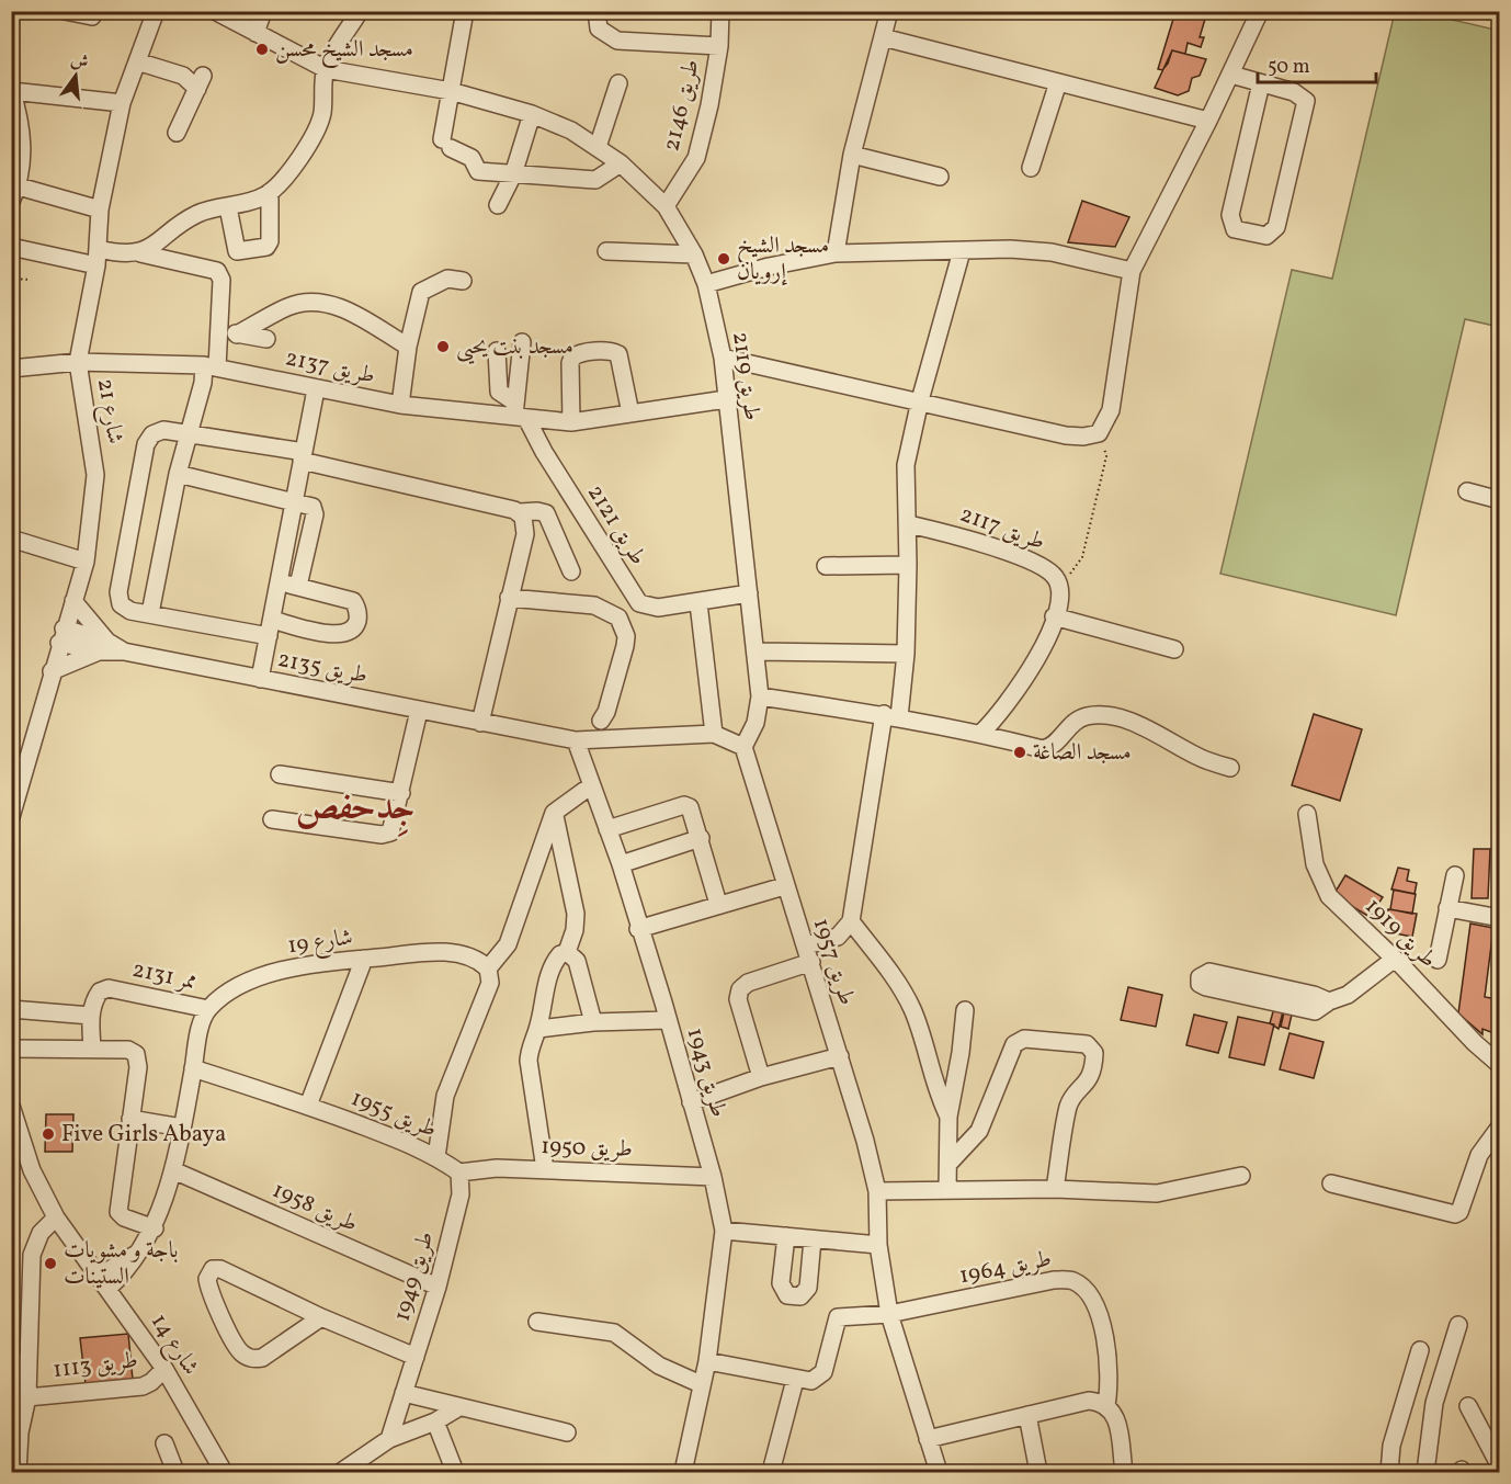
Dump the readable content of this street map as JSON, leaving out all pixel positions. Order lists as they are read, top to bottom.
{
  "streets": {
    "street": [
      "طريق 2146",
      "طريق 2137",
      "طريق 2119",
      "شارع 21",
      "طريق 2121",
      "طريق 2117",
      "طريق 2135",
      "طريق 1919",
      "شارع 19",
      "طريق 1957",
      "ممر 2131",
      "طريق 1943",
      "طريق 1955",
      "طريق 1950",
      "طريق 1958",
      "طريق 1964",
      "طريق 1949",
      "شارع 14",
      "طريق 1113"
    ]
  },
  "crossings": [
    ["طريق 2146", "طريق 2119"],
    ["طريق 2137", "طريق 2119"],
    ["طريق 2137", "شارع 21"],
    ["طريق 2137", "طريق 2121"],
    ["طريق 2119", "طريق 2121"],
    ["طريق 2119", "طريق 1957"],
    ["طريق 2135", "طريق 1943"],
    ["شارع 19", "ممر 2131"],
    ["طريق 1957", "طريق 1964"],
    ["طريق 1943", "طريق 1950"],
    ["طريق 1955", "طريق 1950"],
    ["طريق 1955", "طريق 1949"],
    ["طريق 1950", "طريق 1949"],
    ["طريق 1958", "طريق 1949"],
    ["شارع 14", "طريق 1113"]
  ],
  "districts": ["جِدحفص"],
  "places": [
    "مسجد الشيخ محسن",
    "مسجد الشيخ إرويان",
    "مسجد بنت يحيى",
    "مسجد الصاغة",
    "Five Girls Abaya",
    "باجة و مشويات الستينات"
  ],
  "scale_bar": "50 m",
  "north": "top"
}
